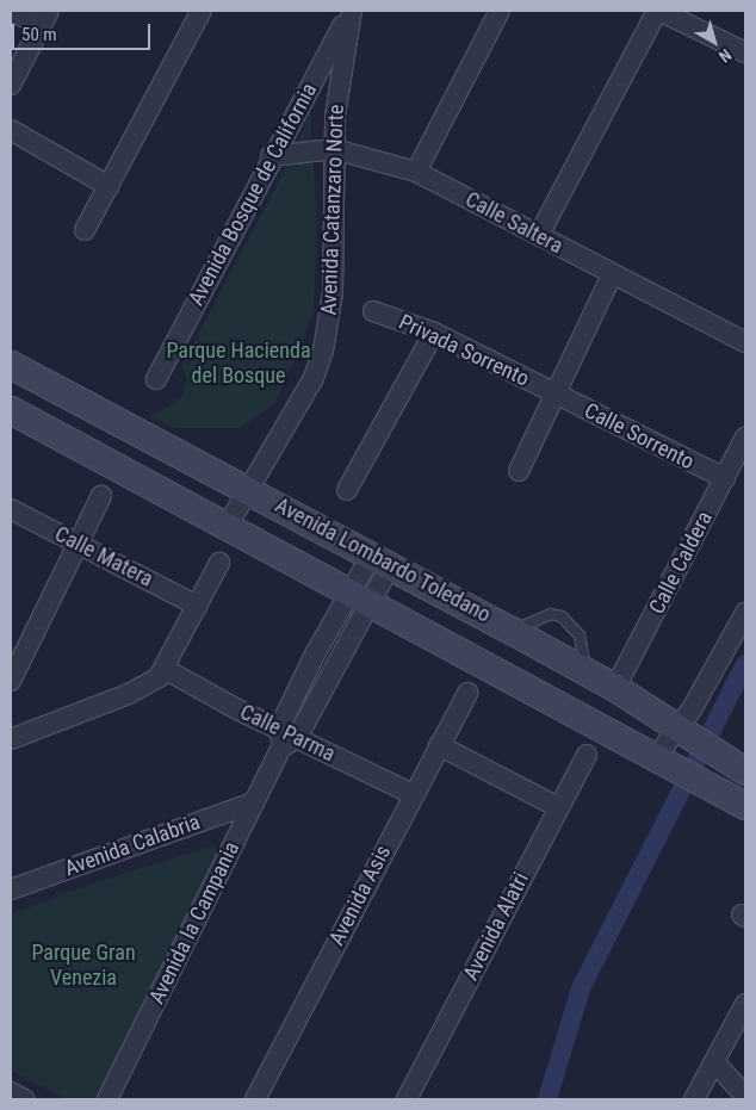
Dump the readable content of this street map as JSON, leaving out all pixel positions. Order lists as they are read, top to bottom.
{
  "streets": {
    "main road": ["Avenida Lombardo Toledano"],
    "street": [
      "Avenida Bosque de California",
      "Avenida Catanzaro Norte",
      "Calle Saltera",
      "Privada Sorrento",
      "Calle Sorrento",
      "Calle Matera",
      "Calle Caldera",
      "Calle Parma",
      "Avenida Calabria",
      "Avenida Asis",
      "Avenida la Campania",
      "Avenida Alatri"
    ]
  },
  "crossings": [
    ["Avenida Bosque de California", "Avenida Catanzaro Norte"],
    ["Avenida Bosque de California", "Calle Saltera"],
    ["Avenida Catanzaro Norte", "Calle Saltera"],
    ["Avenida Catanzaro Norte", "Avenida Lombardo Toledano"],
    ["Privada Sorrento", "Calle Sorrento"],
    ["Calle Sorrento", "Calle Caldera"],
    ["Avenida Lombardo Toledano", "Calle Caldera"],
    ["Avenida Lombardo Toledano", "Avenida la Campania"],
    ["Calle Parma", "Avenida Asis"],
    ["Calle Parma", "Avenida la Campania"],
    ["Avenida Calabria", "Avenida la Campania"]
  ],
  "parks": ["Parque Hacienda del Bosque", "Parque Gran Venezia"],
  "scale_bar": "50 m",
  "north": "bottom right"
}
